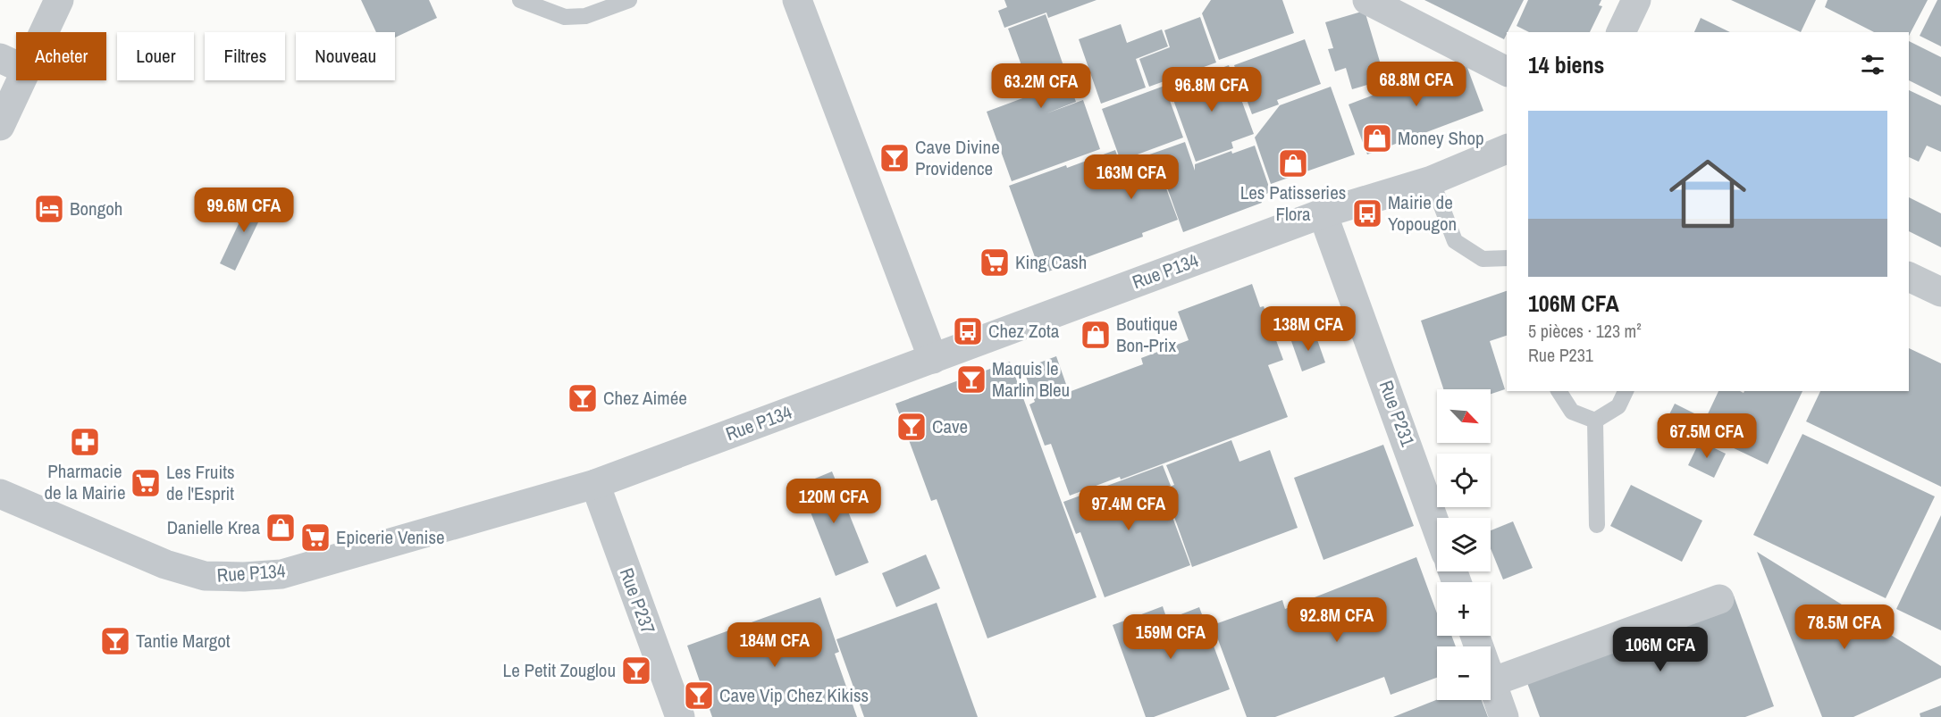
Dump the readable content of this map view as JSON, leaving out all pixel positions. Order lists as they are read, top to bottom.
{
  "streets": {
    "street": ["Rue P134", "Rue P231", "Rue P237"]
  },
  "crossings": [
    ["Rue P134", "Rue P231"],
    ["Rue P134", "Rue P237"]
  ],
  "places": {
    "shop": [
      "Money Shop",
      "Les Patisseries Flora",
      "Boutique Bon-Prix",
      "Danielle Krea"
    ],
    "bar": [
      "Cave Divine Providence",
      "Maquis le Marlin Bleu",
      "Chez Aimée",
      "Cave",
      "Tantie Margot",
      "Le Petit Zouglou",
      "Cave Vip Chez Kikiss"
    ],
    "hotel": ["Bongoh"],
    "bus stop": ["Mairie de Yopougon", "Chez Zota"],
    "supermarket": ["King Cash", "Les Fruits de l'Esprit", "Epicerie Venise"],
    "pharmacy": ["Pharmacie de la Mairie"]
  },
  "north": "bottom right",
  "page": {
    "chip": [
      "Acheter",
      "Louer",
      "Filtres",
      "Nouveau"
    ],
    "heading": "14 biens",
    "price": [
      "68.8M CFA",
      "63.2M CFA",
      "96.8M CFA",
      "163M CFA",
      "99.6M CFA",
      "138M CFA",
      "67.5M CFA",
      "120M CFA",
      "97.4M CFA",
      "92.8M CFA",
      "78.5M CFA",
      "159M CFA",
      "184M CFA",
      "106M CFA"
    ],
    "list": [
      {
        "name": "106M CFA",
        "note": "5 pièces · 123 m² · Rue P231"
      }
    ],
    "map_buttons": ["+", "−"]
  }
}
